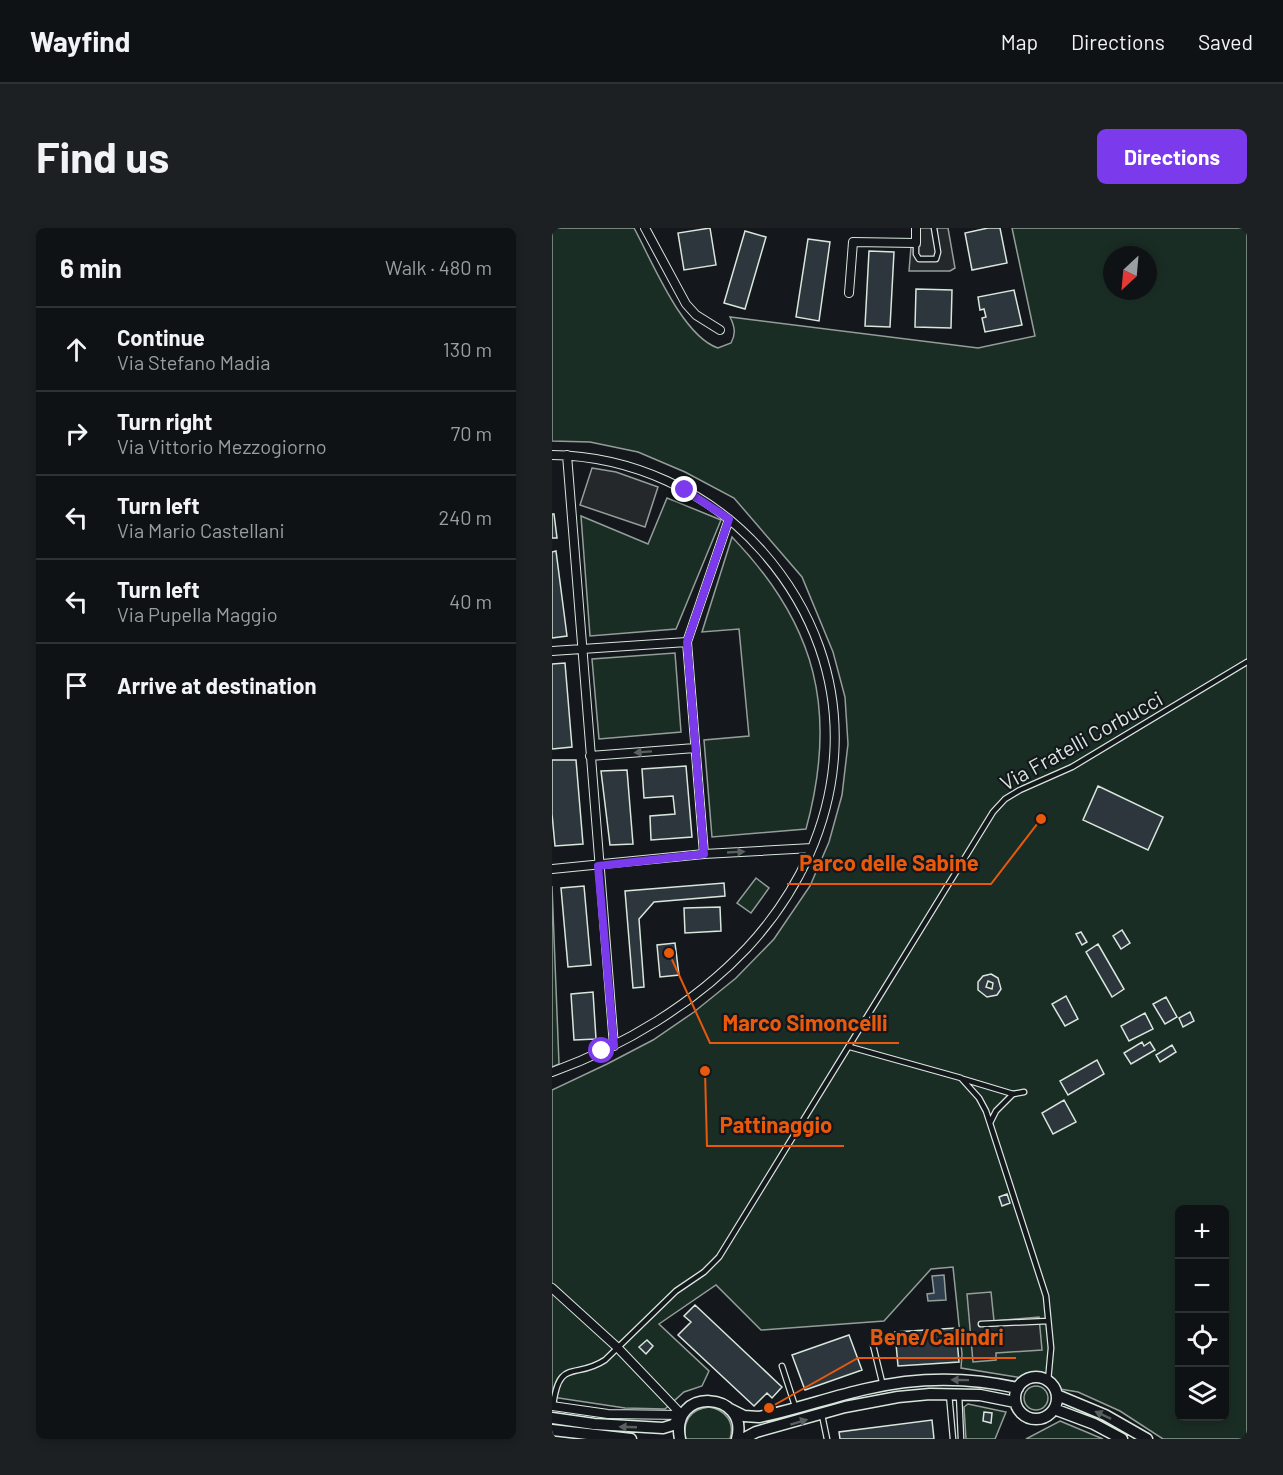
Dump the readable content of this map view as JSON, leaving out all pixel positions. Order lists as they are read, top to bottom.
{
  "streets": {
    "lane": ["Via Fratelli Corbucci"]
  },
  "places": [
    "Parco delle Sabine",
    "Marco Simoncelli",
    "Pattinaggio",
    "Bene/Calindri"
  ],
  "north": "bottom left",
  "page": {
    "header": "Wayfind",
    "nav": ["Map", "Directions", "Saved"],
    "buttons": "Directions",
    "title": "Find us",
    "heading": ["6 min", "Walk · 480 m"],
    "list": [
      ["Continue", "Via Stefano Madia", "130 m"],
      ["Turn right", "Via Vittorio Mezzogiorno", "70 m"],
      ["Turn left", "Via Mario Castellani", "240 m"],
      ["Turn left", "Via Pupella Maggio", "40 m"],
      "Arrive at destination"
    ],
    "map_buttons": ["+", "−"]
  }
}
